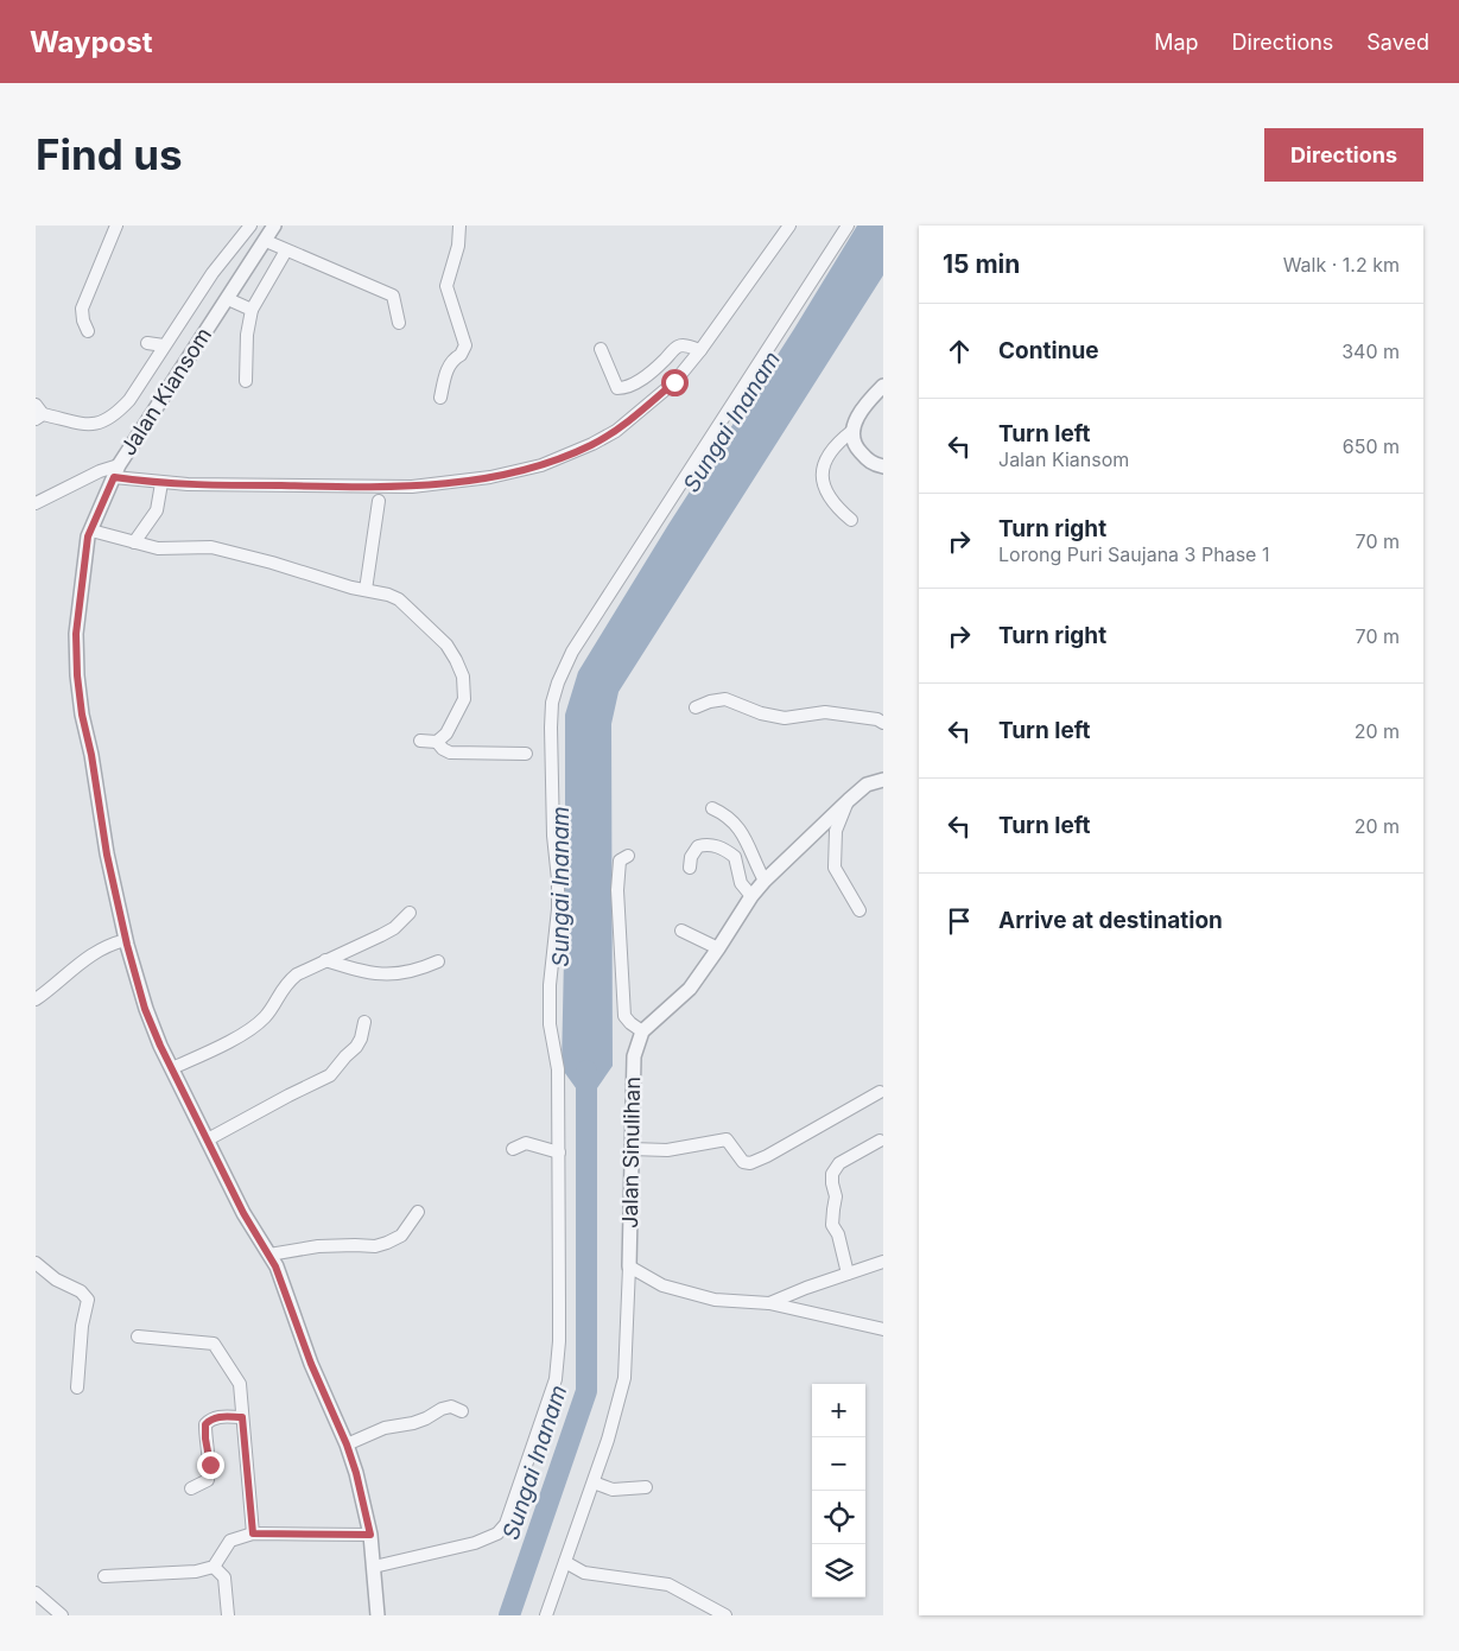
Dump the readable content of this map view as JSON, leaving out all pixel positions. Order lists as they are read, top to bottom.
{
  "streets": {
    "street": ["Jalan Kiansom", "Jalan Sinulihan"]
  },
  "water": ["Sungai Inanam"],
  "page": {
    "header": "Waypost",
    "nav": ["Map", "Directions", "Saved"],
    "buttons": "Directions",
    "title": "Find us",
    "heading": ["15 min", "Walk · 1.2 km"],
    "list": [
      ["Continue", "340 m"],
      ["Turn left", "Jalan Kiansom", "650 m"],
      ["Turn right", "Lorong Puri Saujana 3 Phase 1", "70 m"],
      ["Turn right", "70 m"],
      ["Turn left", "20 m"],
      ["Turn left", "20 m"],
      "Arrive at destination"
    ],
    "map_buttons": ["+", "−"]
  }
}
